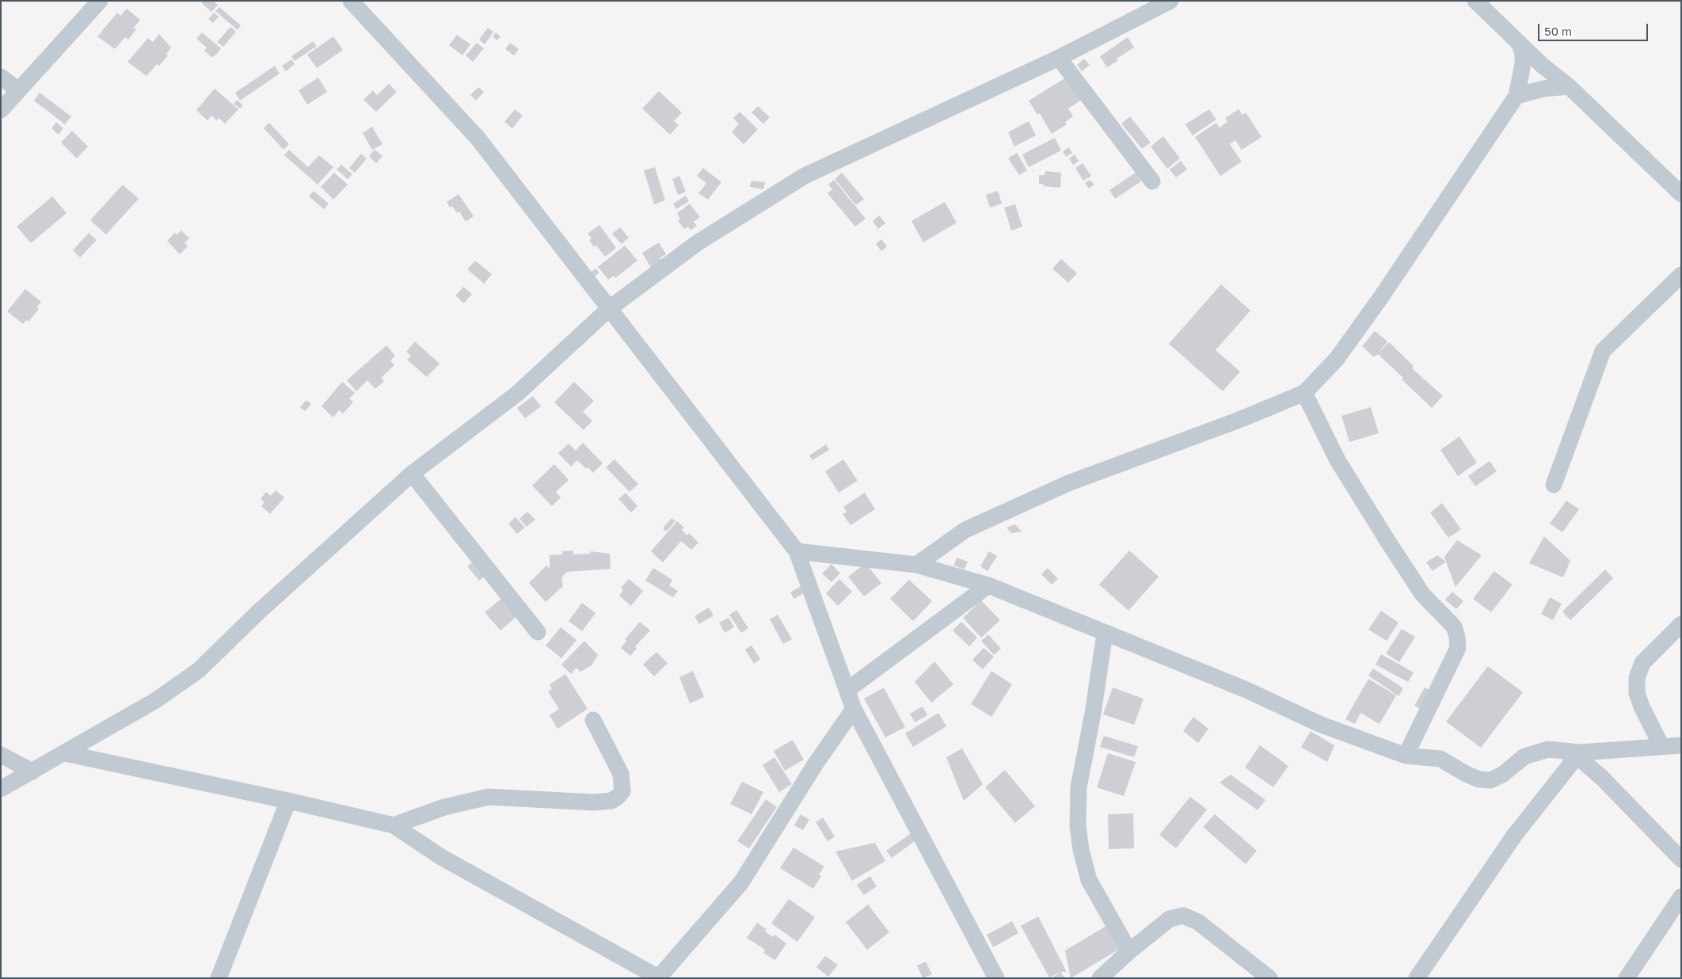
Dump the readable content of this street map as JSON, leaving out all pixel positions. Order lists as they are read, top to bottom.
{
  "scale_bar": "50 m"
}
